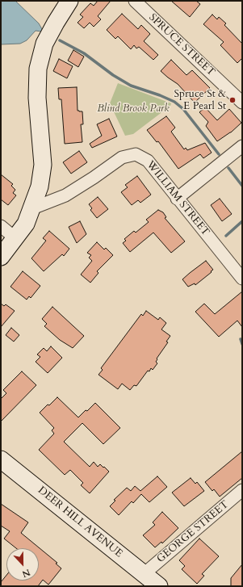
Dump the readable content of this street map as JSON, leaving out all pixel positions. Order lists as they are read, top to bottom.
{
  "streets": {
    "street": [
      "SPRUCE STREET",
      "WILLIAM STREET",
      "DEER HILL AVENUE",
      "GEORGE STREET"
    ]
  },
  "crossings": [
    ["DEER HILL AVENUE", "GEORGE STREET"]
  ],
  "parks": ["Blind Brook Park"],
  "places": ["Spruce St & E Pearl St"],
  "north": "bottom"
}
